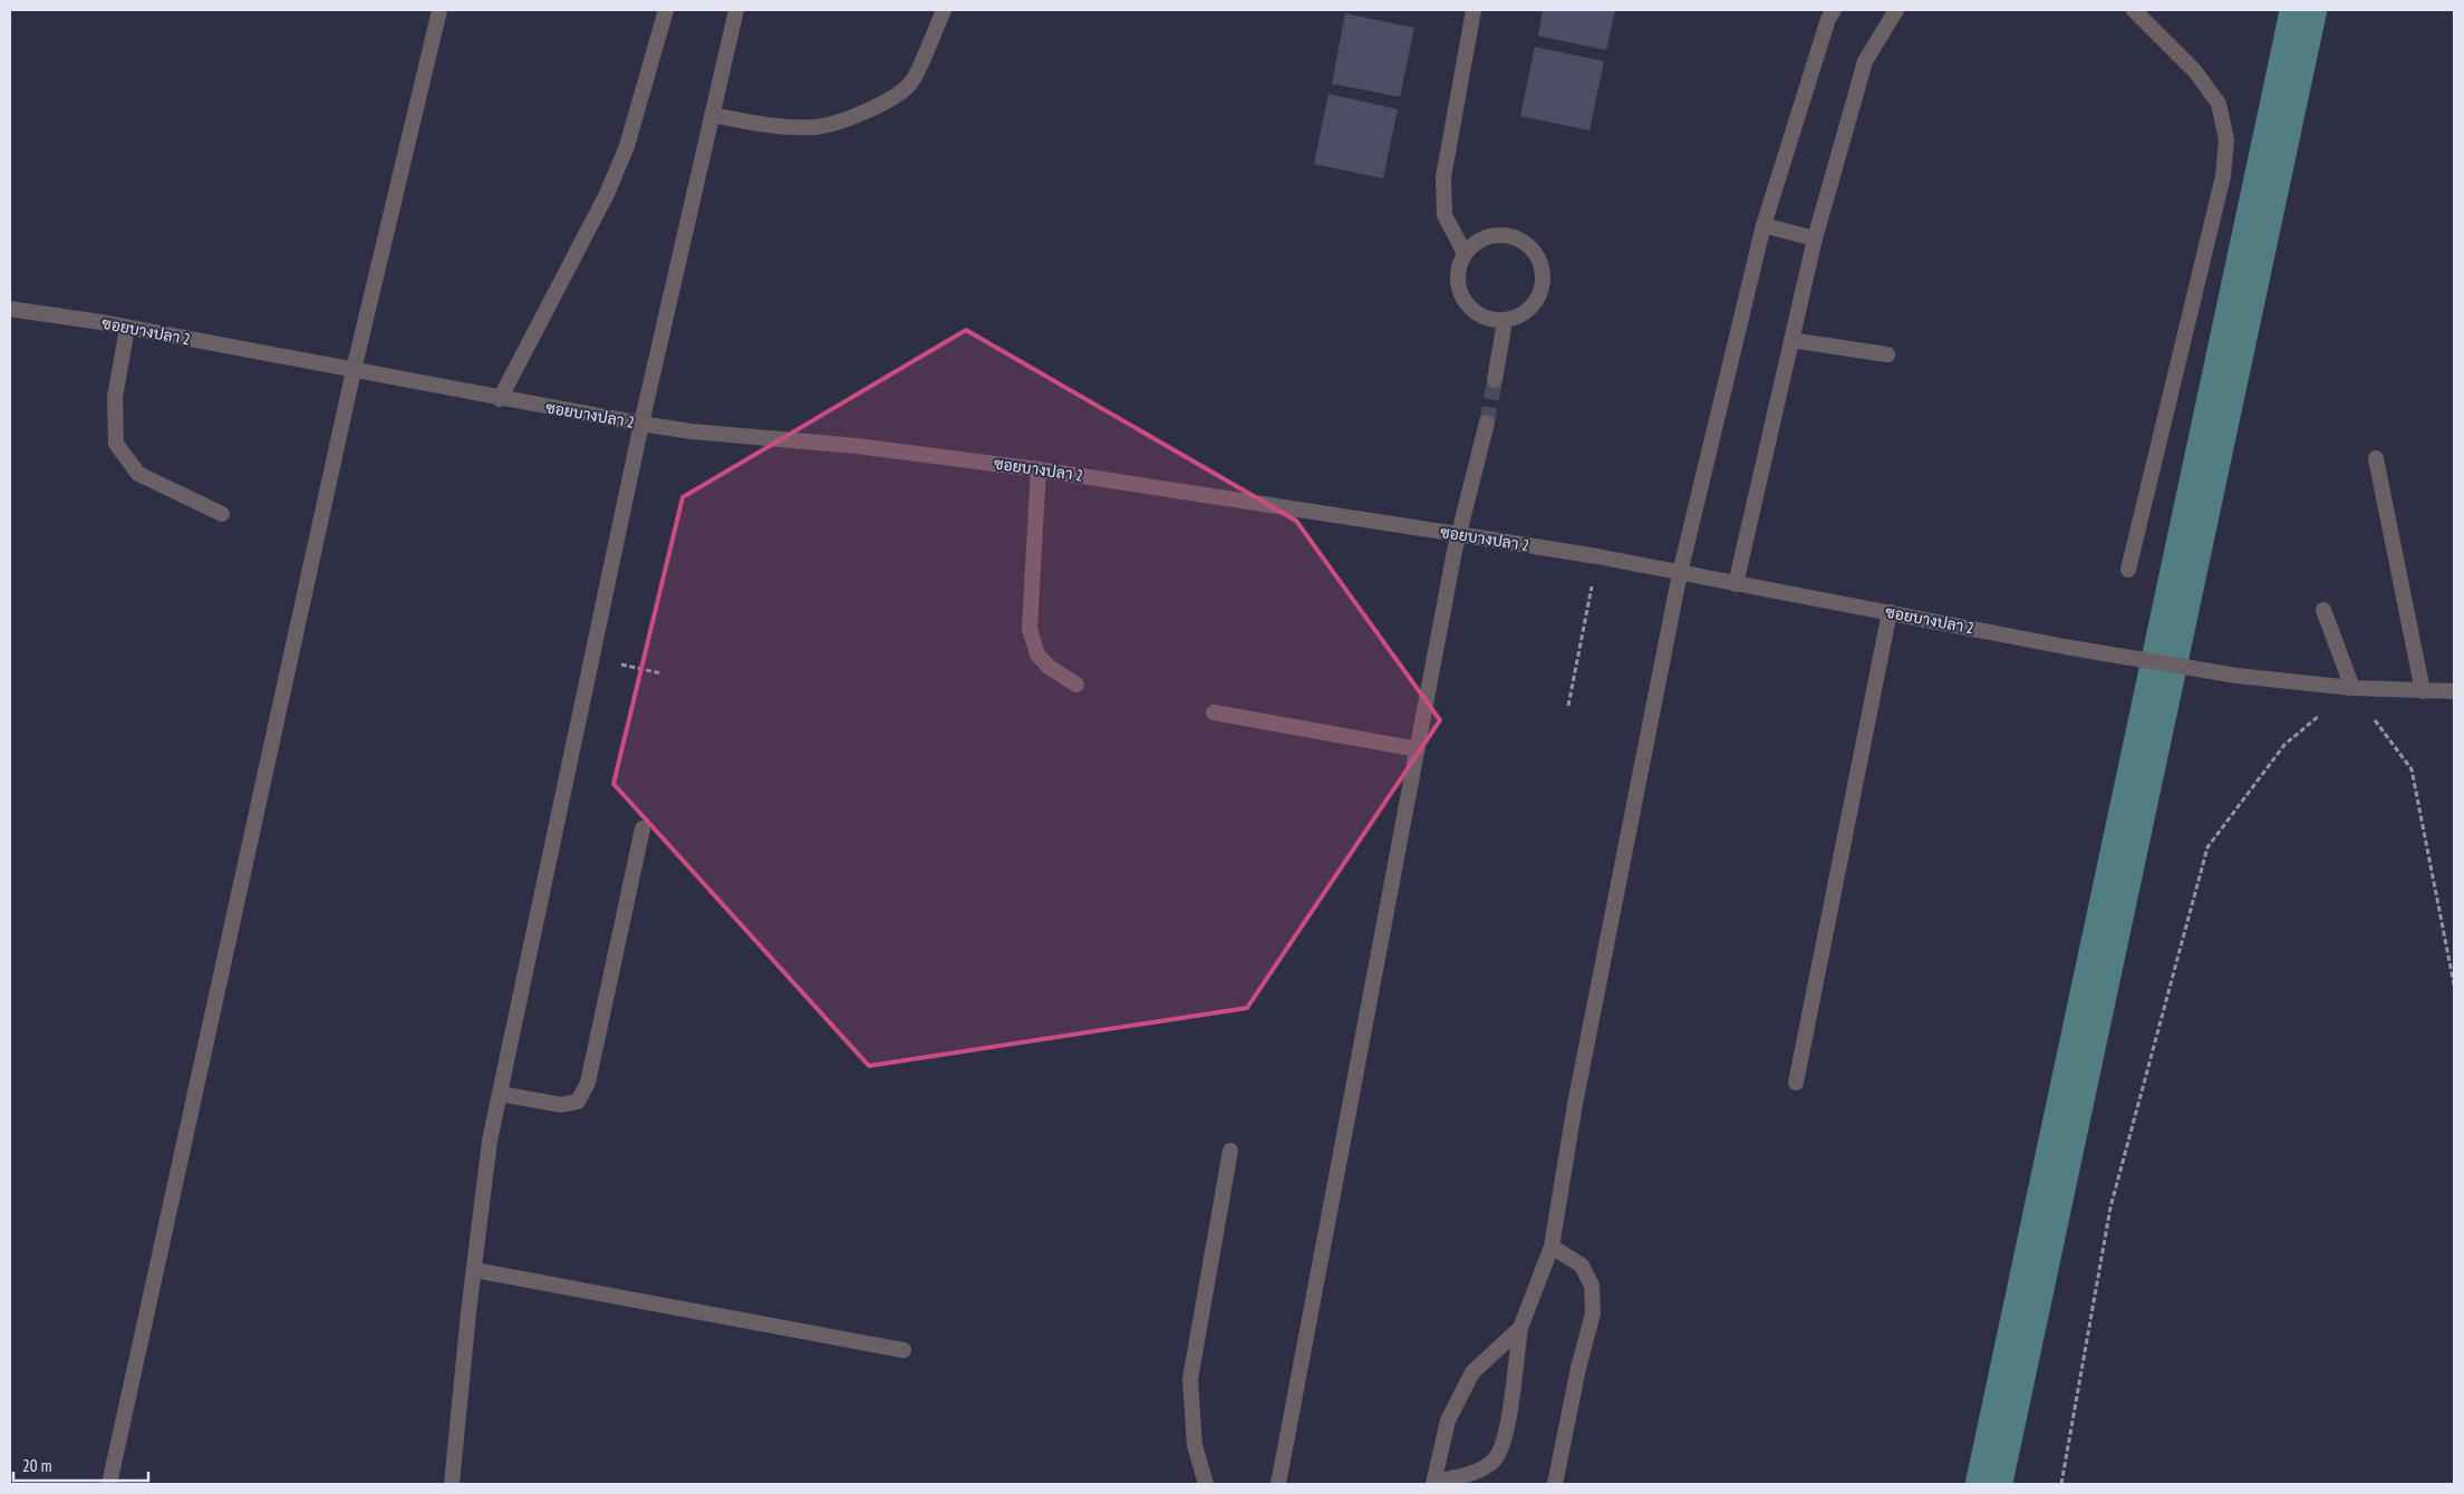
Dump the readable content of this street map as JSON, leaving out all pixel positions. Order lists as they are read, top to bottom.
{
  "streets": {
    "street": ["ซอยบางปลา 2"]
  },
  "scale_bar": "20 m"
}
